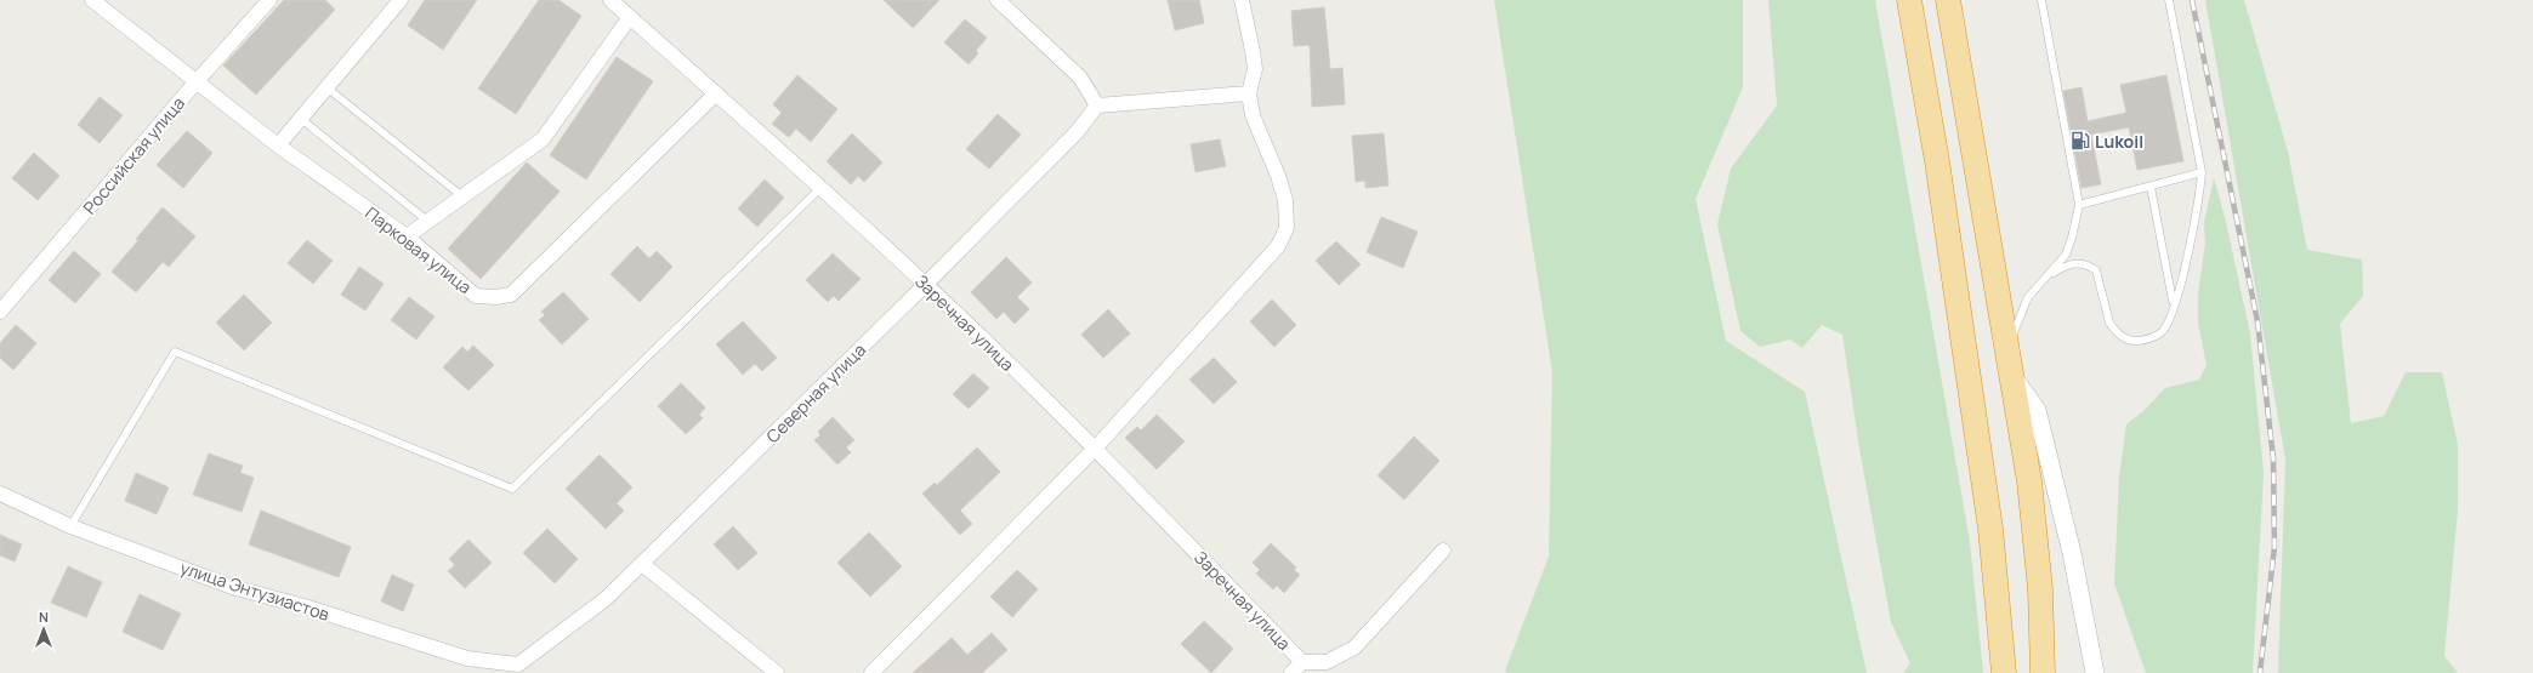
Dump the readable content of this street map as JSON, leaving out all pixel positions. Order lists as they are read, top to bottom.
{
  "streets": {
    "street": [
      "Российская улица",
      "Парковая улица",
      "Заречная улица",
      "Северная улица",
      "улица Энтузиастов"
    ]
  },
  "crossings": [
    ["Российская улица", "Парковая улица"],
    ["Парковая улица", "Заречная улица"],
    ["Заречная улица", "Северная улица"],
    ["Северная улица", "улица Энтузиастов"]
  ],
  "places": {
    "fuel station": ["Lukoil"]
  },
  "north": "top"
}
